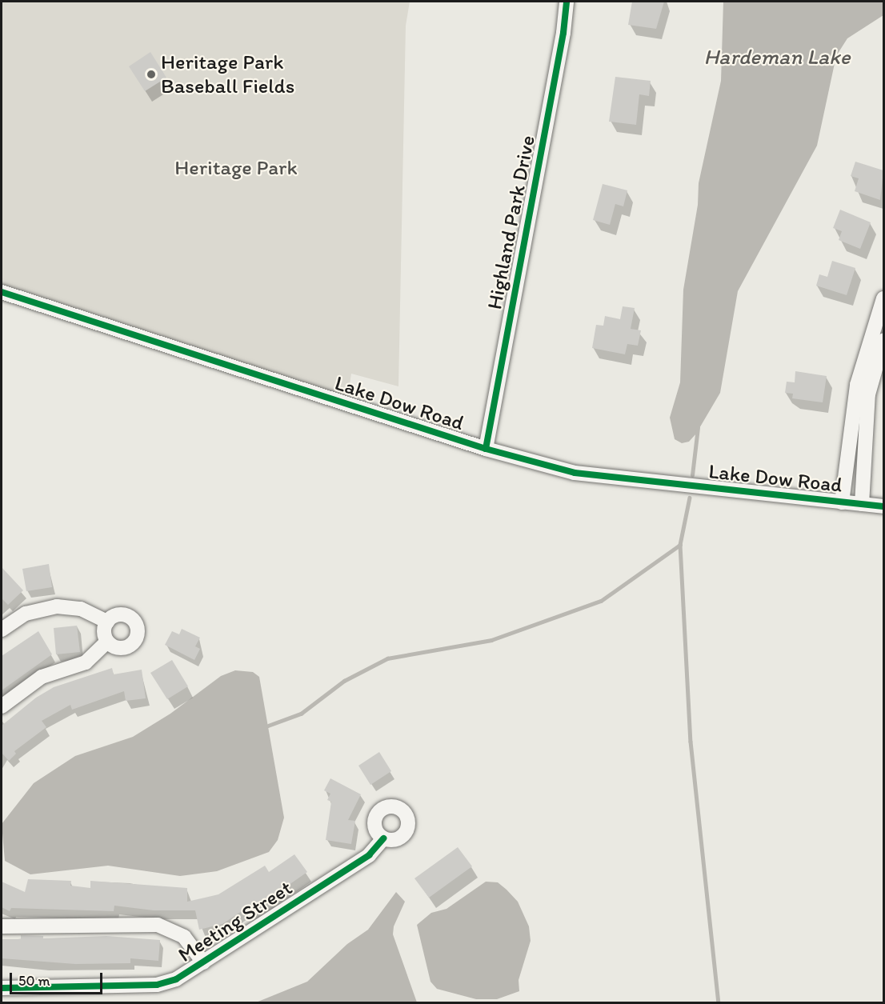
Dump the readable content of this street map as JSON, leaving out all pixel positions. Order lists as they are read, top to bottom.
{
  "streets": {
    "street": ["Highland Park Drive", "Lake Dow Road", "Meeting Street"]
  },
  "crossings": [
    ["Highland Park Drive", "Lake Dow Road"]
  ],
  "water": ["Hardeman Lake"],
  "parks": ["Heritage Park"],
  "places": ["Heritage Park Baseball Fields"],
  "scale_bar": "50 m"
}
